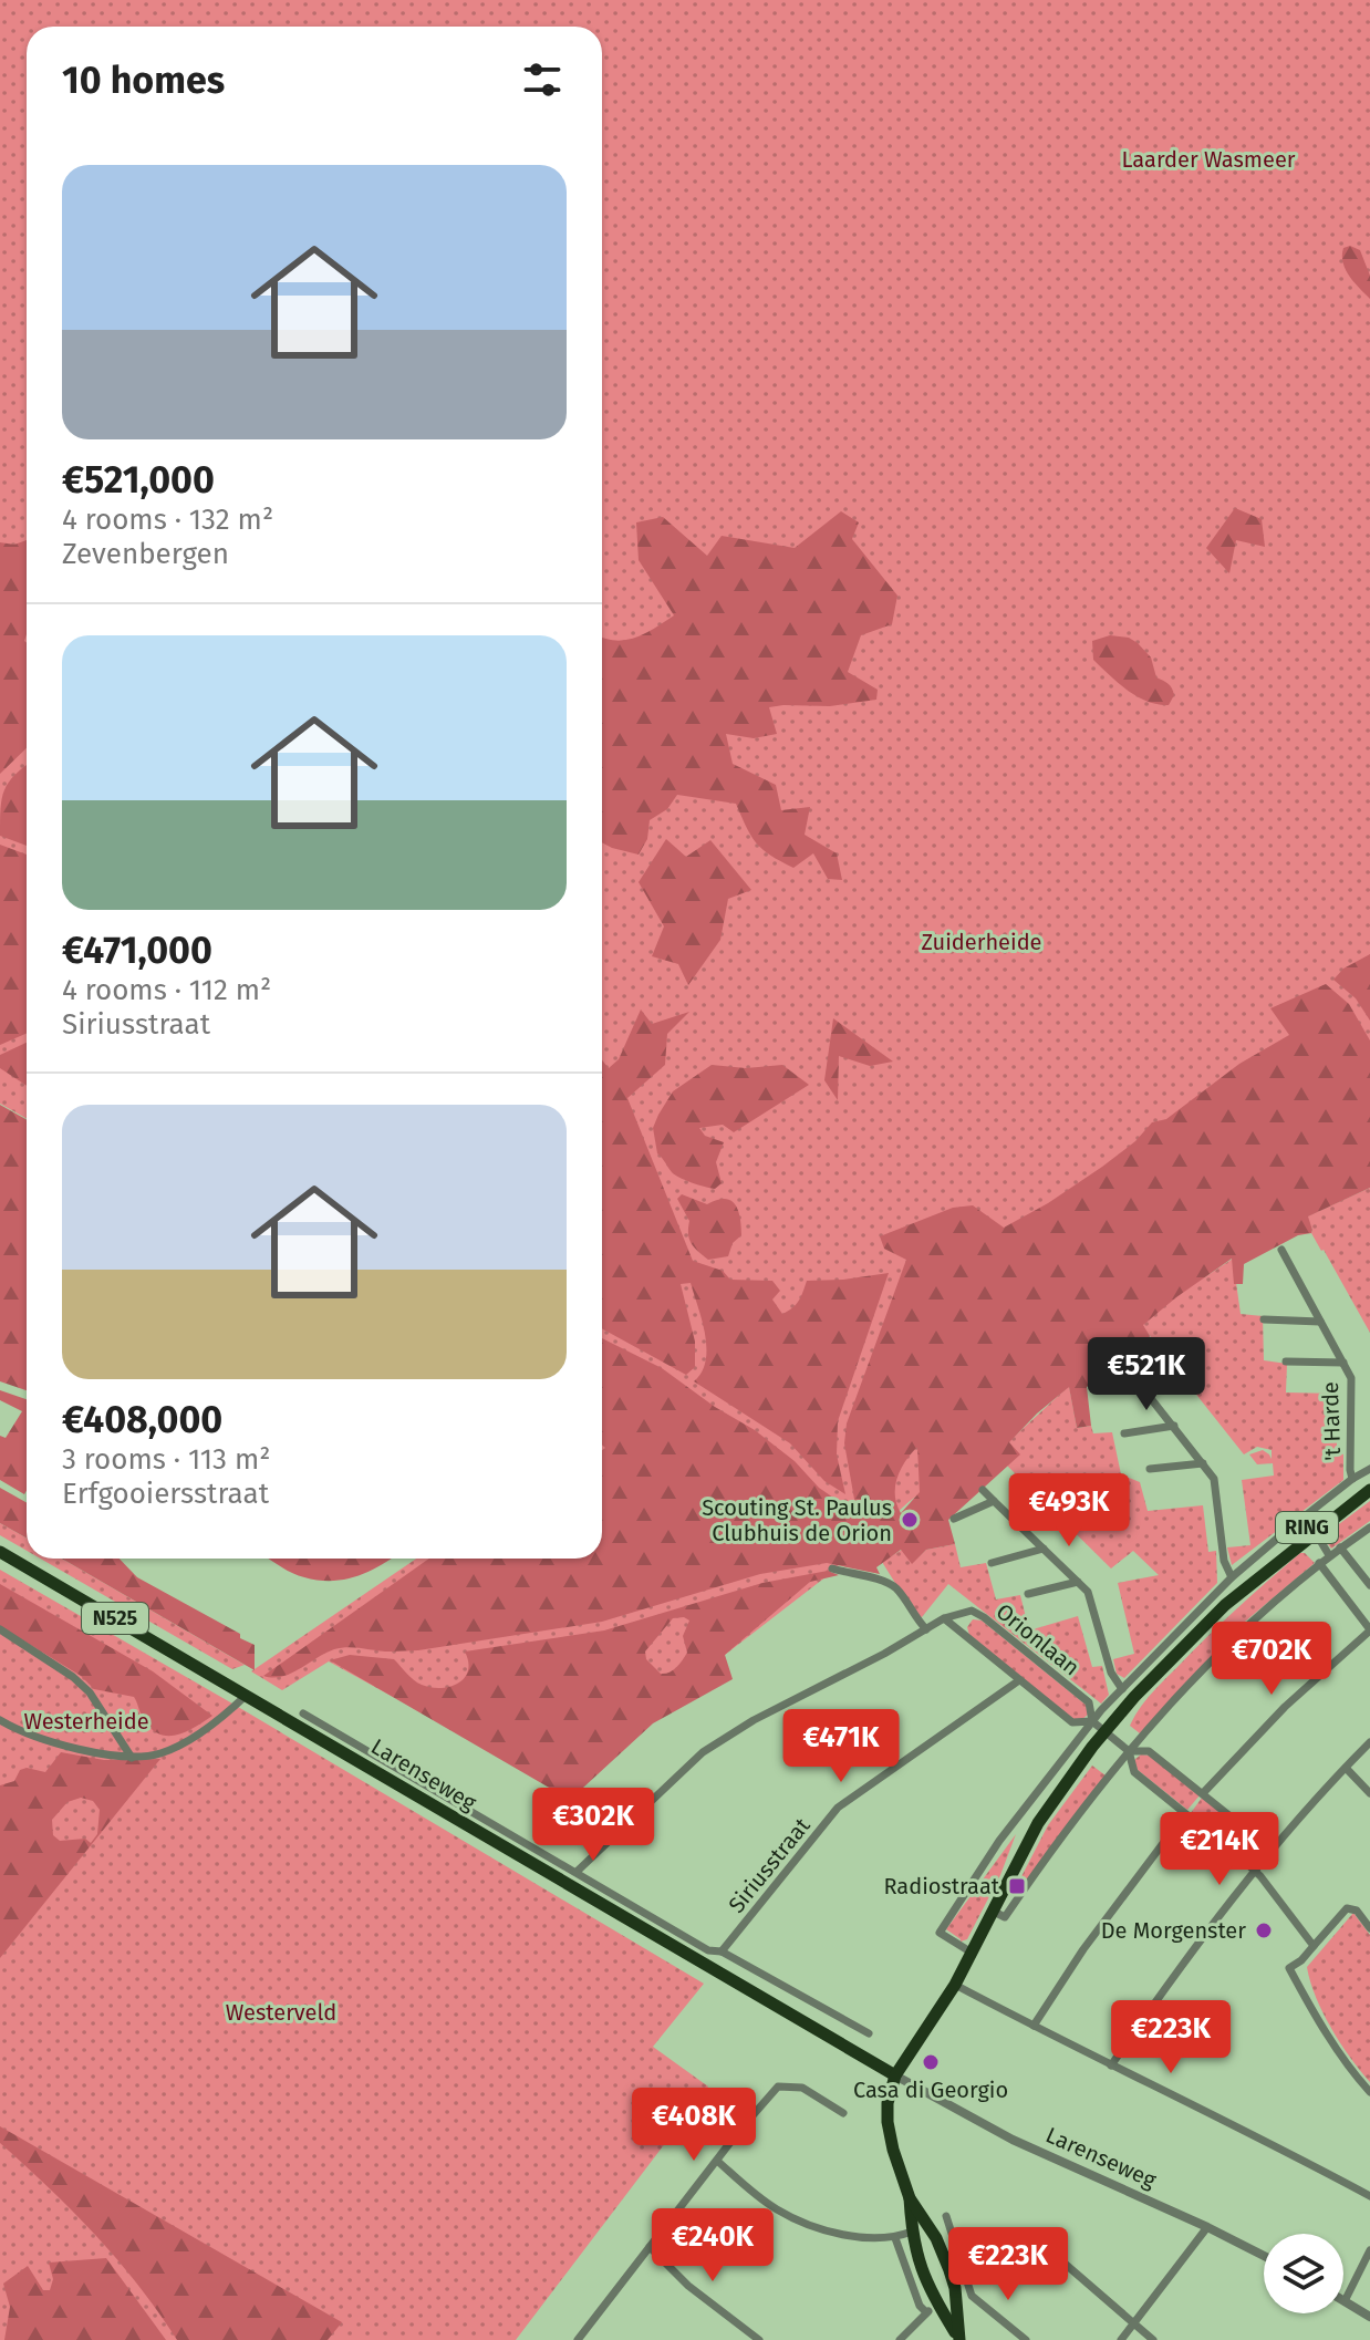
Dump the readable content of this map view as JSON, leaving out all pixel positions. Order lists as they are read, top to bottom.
{
  "streets": {
    "main road": ["RING", "N525", "Larenseweg"],
    "street": ["'t Harde", "Orionlaan", "Siriusstraat"]
  },
  "crossings": [
    ["RING", "Orionlaan"],
    ["RING", "Larenseweg"],
    ["Orionlaan", "Siriusstraat"],
    ["Larenseweg", "Siriusstraat"]
  ],
  "parks": [
    "Laarder Wasmeer",
    "Zuiderheide",
    "Westerheide",
    "Westerveld"
  ],
  "places": {
    "other": ["Scouting St. Paulus Clubhuis de Orion", "De Morgenster", "Casa di Georgio"],
    "transit": ["Radiostraat"]
  },
  "page": {
    "heading": "10 homes",
    "list": [
      {
        "name": "€521,000",
        "note": "4 rooms · 132 m² · Zevenbergen"
      },
      {
        "name": "€471,000",
        "note": "4 rooms · 112 m² · Siriusstraat"
      },
      {
        "name": "€408,000",
        "note": "3 rooms · 113 m² · Erfgooiersstraat"
      }
    ],
    "price": [
      "€521K",
      "€493K",
      "€702K",
      "€471K",
      "€302K",
      "€214K",
      "€223K",
      "€408K",
      "€240K",
      "€223K"
    ]
  }
}
